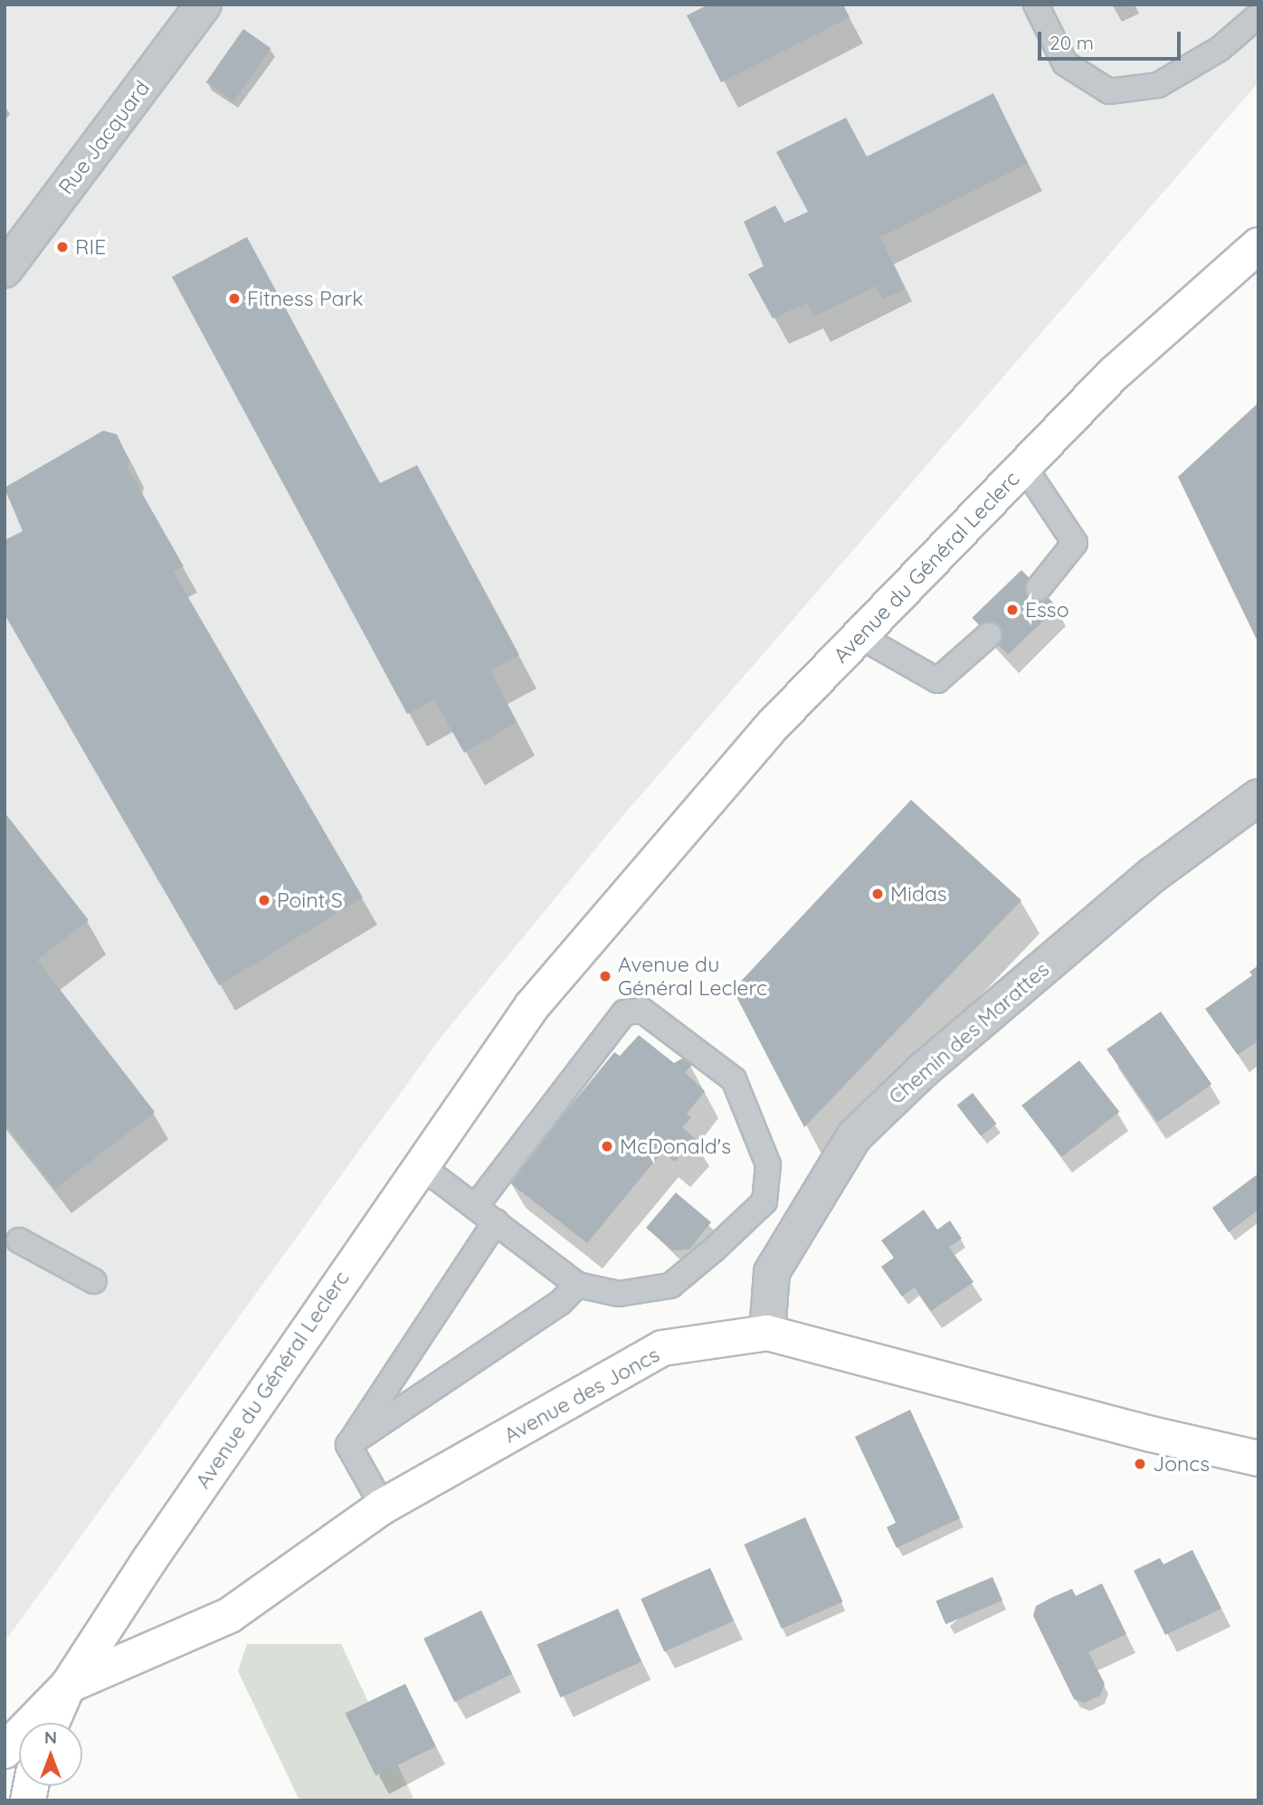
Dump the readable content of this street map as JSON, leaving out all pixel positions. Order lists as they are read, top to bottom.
{
  "streets": {
    "main road": ["Avenue du Général Leclerc", "Avenue des Joncs"],
    "street": ["Rue Jacquard", "Chemin des Marattes"]
  },
  "crossings": [
    ["Avenue du Général Leclerc", "Avenue des Joncs"],
    ["Chemin des Marattes", "Avenue des Joncs"]
  ],
  "places": [
    "RIE",
    "Fitness Park",
    "Esso",
    "Midas",
    "Point S",
    "Avenue du Général Leclerc",
    "McDonald's",
    "Joncs"
  ],
  "scale_bar": "20 m",
  "north": "top"
}
